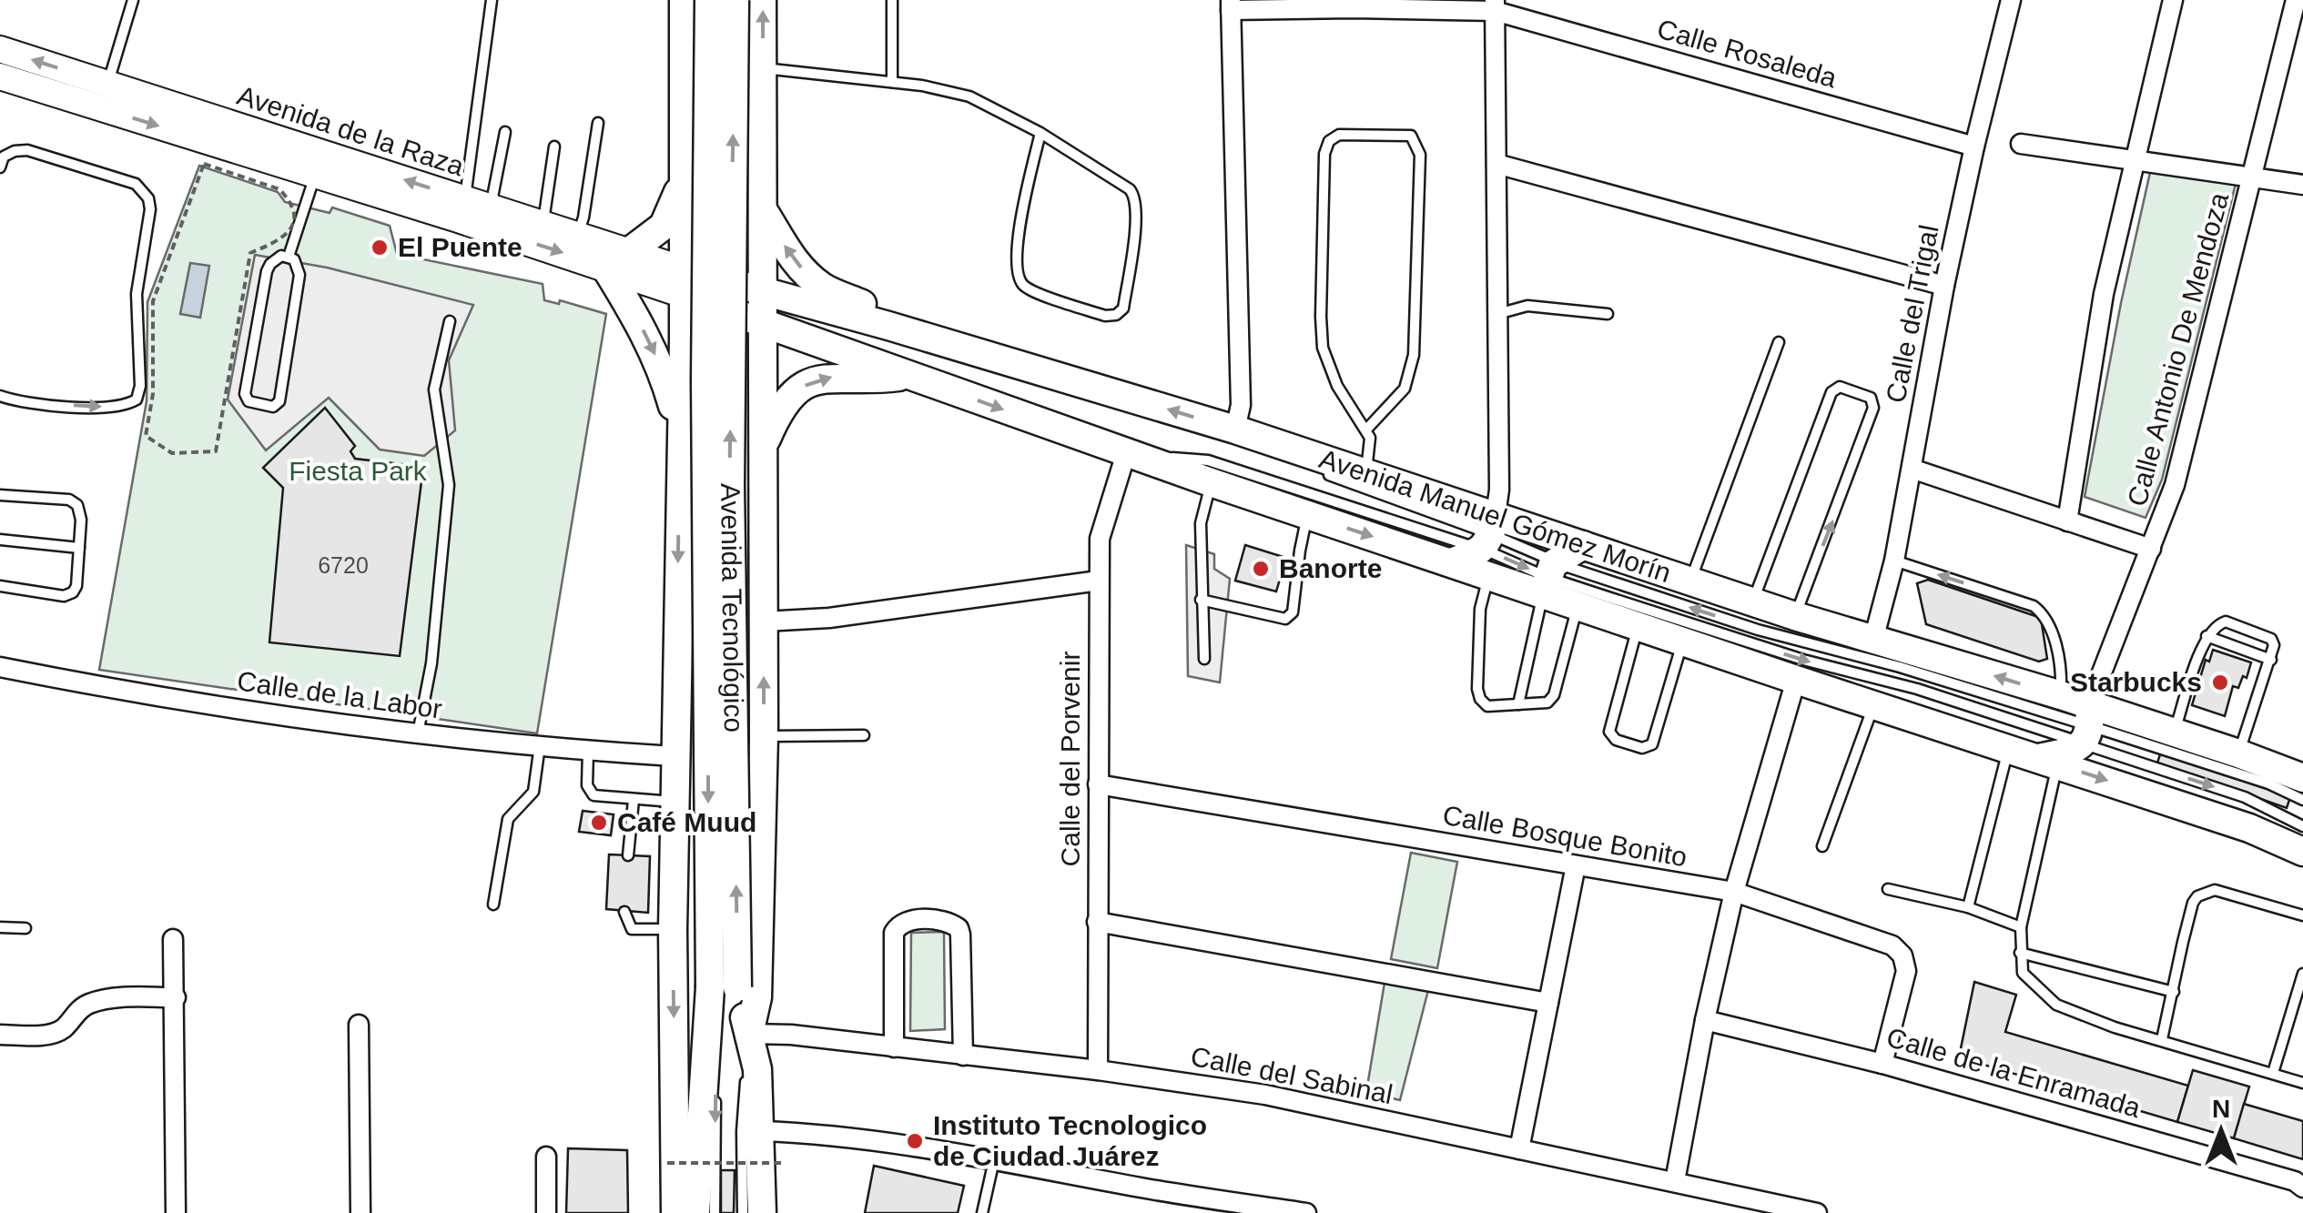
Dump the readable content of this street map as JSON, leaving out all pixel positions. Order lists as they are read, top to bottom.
{
  "streets": {
    "main road": ["Avenida de la Raza", "Avenida Manuel Gómez Morín", "Avenida Tecnológico"],
    "street": [
      "Calle Rosaleda",
      "Calle del Trigal",
      "Calle Antonio De Mendoza",
      "Calle de la Labor",
      "Calle del Porvenir",
      "Calle Bosque Bonito",
      "Calle de la Enramada",
      "Calle del Sabinal"
    ]
  },
  "crossings": [
    ["Calle Rosaleda", "Calle del Trigal"],
    ["Avenida de la Raza", "Avenida Manuel Gómez Morín"],
    ["Calle del Trigal", "Avenida Manuel Gómez Morín"],
    ["Calle Antonio De Mendoza", "Avenida Manuel Gómez Morín"],
    ["Avenida Manuel Gómez Morín", "Calle del Porvenir"],
    ["Avenida Tecnológico", "Calle del Sabinal"],
    ["Calle del Porvenir", "Calle Bosque Bonito"],
    ["Calle del Porvenir", "Calle del Sabinal"],
    ["Calle Bosque Bonito", "Calle de la Enramada"]
  ],
  "parks": ["Fiesta Park"],
  "places": [
    "El Puente",
    "Banorte",
    "Starbucks",
    "Café Muud",
    "Instituto Tecnologico de Ciudad Juárez"
  ],
  "house_numbers": ["6720"],
  "north": "top"
}
